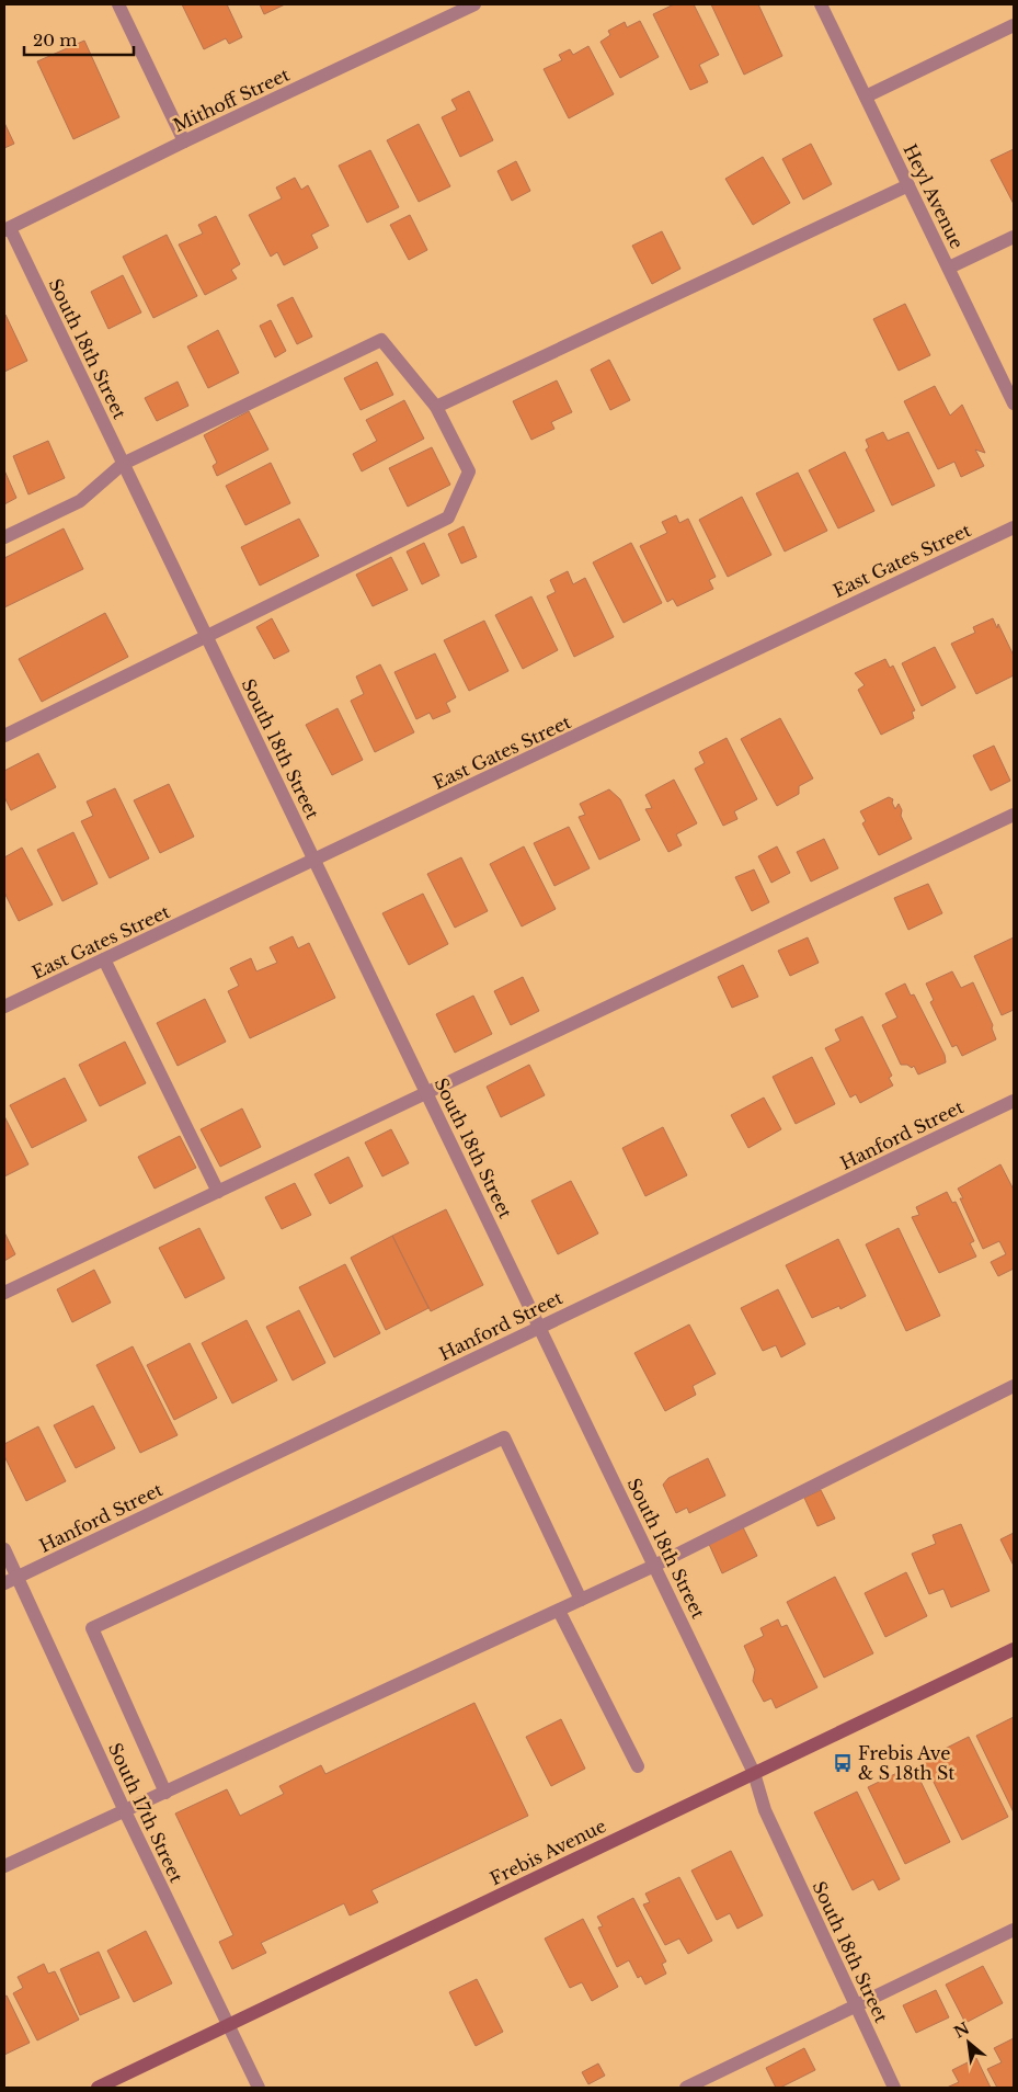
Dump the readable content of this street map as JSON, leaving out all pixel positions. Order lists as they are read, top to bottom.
{
  "streets": {
    "main road": ["Frebis Avenue"],
    "street": [
      "Mithoff Street",
      "Heyl Avenue",
      "South 18th Street",
      "East Gates Street",
      "Hanford Street",
      "South 17th Street"
    ]
  },
  "crossings": [
    ["Mithoff Street", "South 18th Street"],
    ["South 18th Street", "East Gates Street"],
    ["South 18th Street", "Hanford Street"],
    ["South 18th Street", "Frebis Avenue"],
    ["Hanford Street", "South 17th Street"],
    ["South 17th Street", "Frebis Avenue"]
  ],
  "places": {
    "bus stop": ["Frebis Ave & S 18th St"]
  },
  "scale_bar": "20 m",
  "north": "top left"
}
